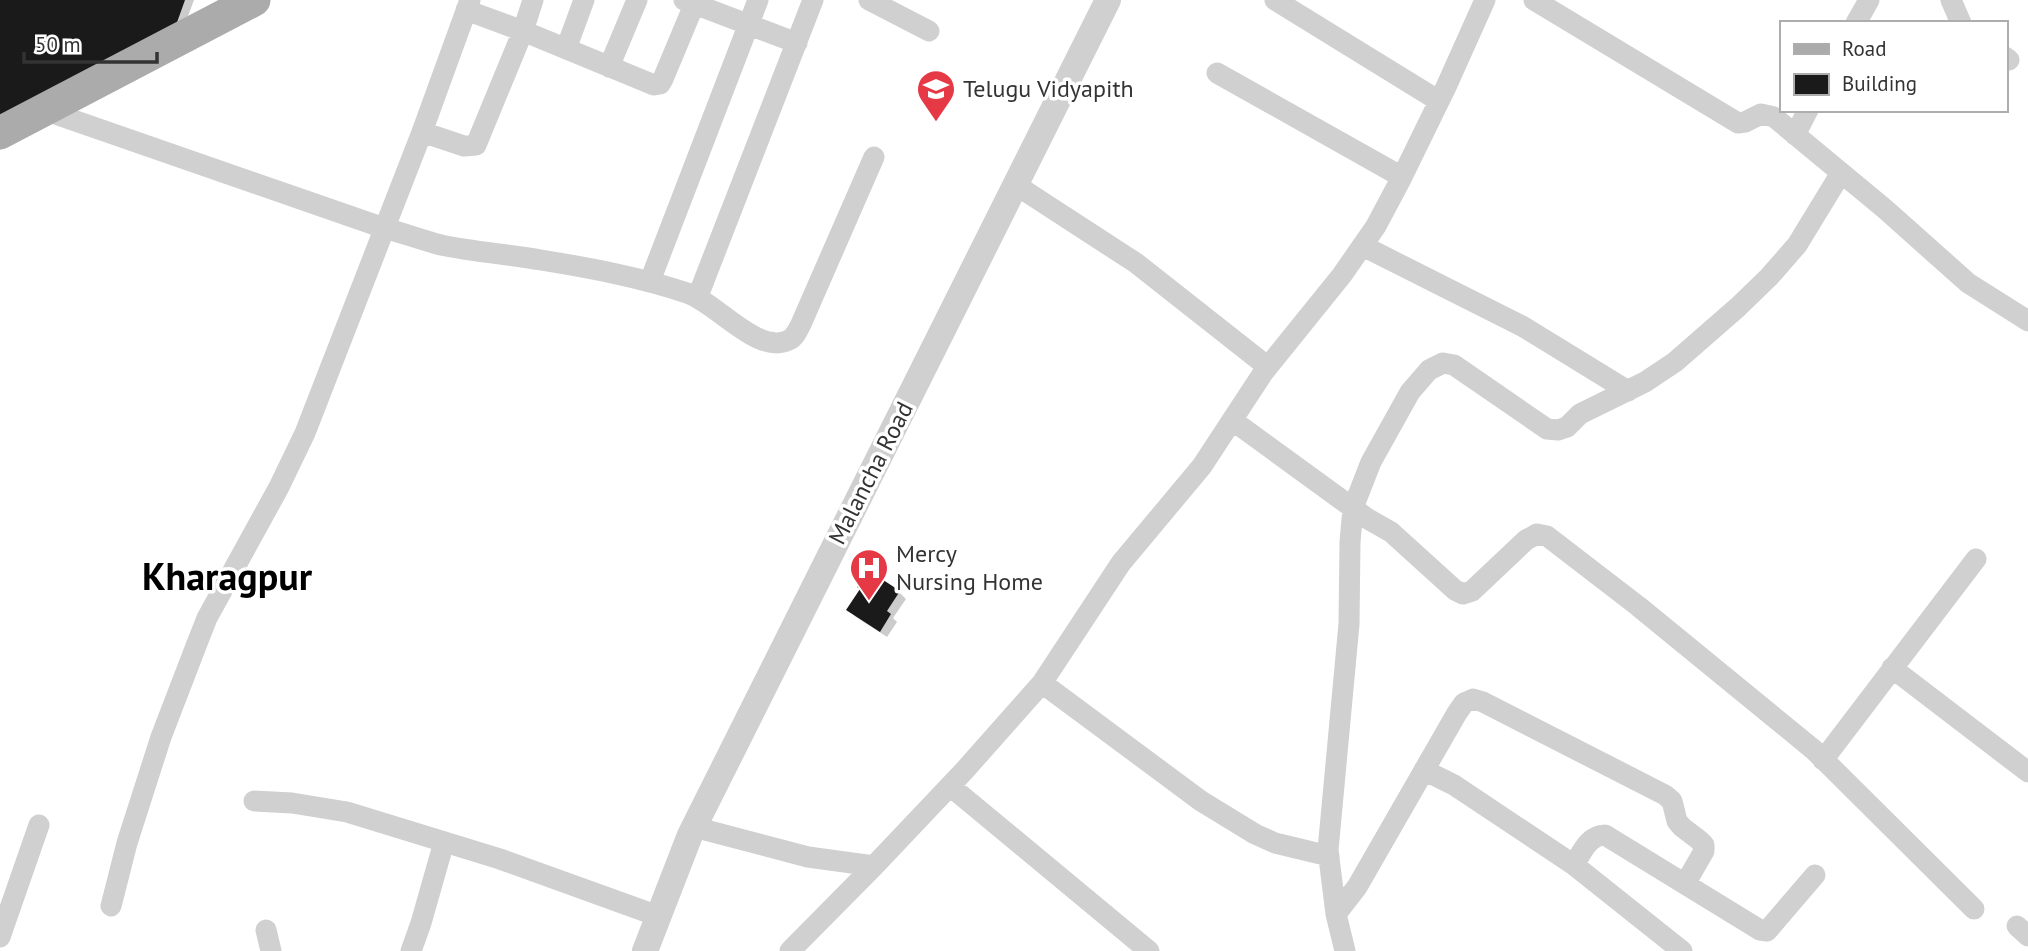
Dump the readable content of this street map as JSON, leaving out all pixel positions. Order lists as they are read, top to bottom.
{
  "streets": {
    "street": ["Malancha Road"]
  },
  "districts": ["Kharagpur"],
  "places": {
    "school or university": ["Telugu Vidyapith"],
    "hospital": ["Mercy Nursing Home"]
  },
  "legend": ["Road", "Building"],
  "scale_bar": "50 m"
}
